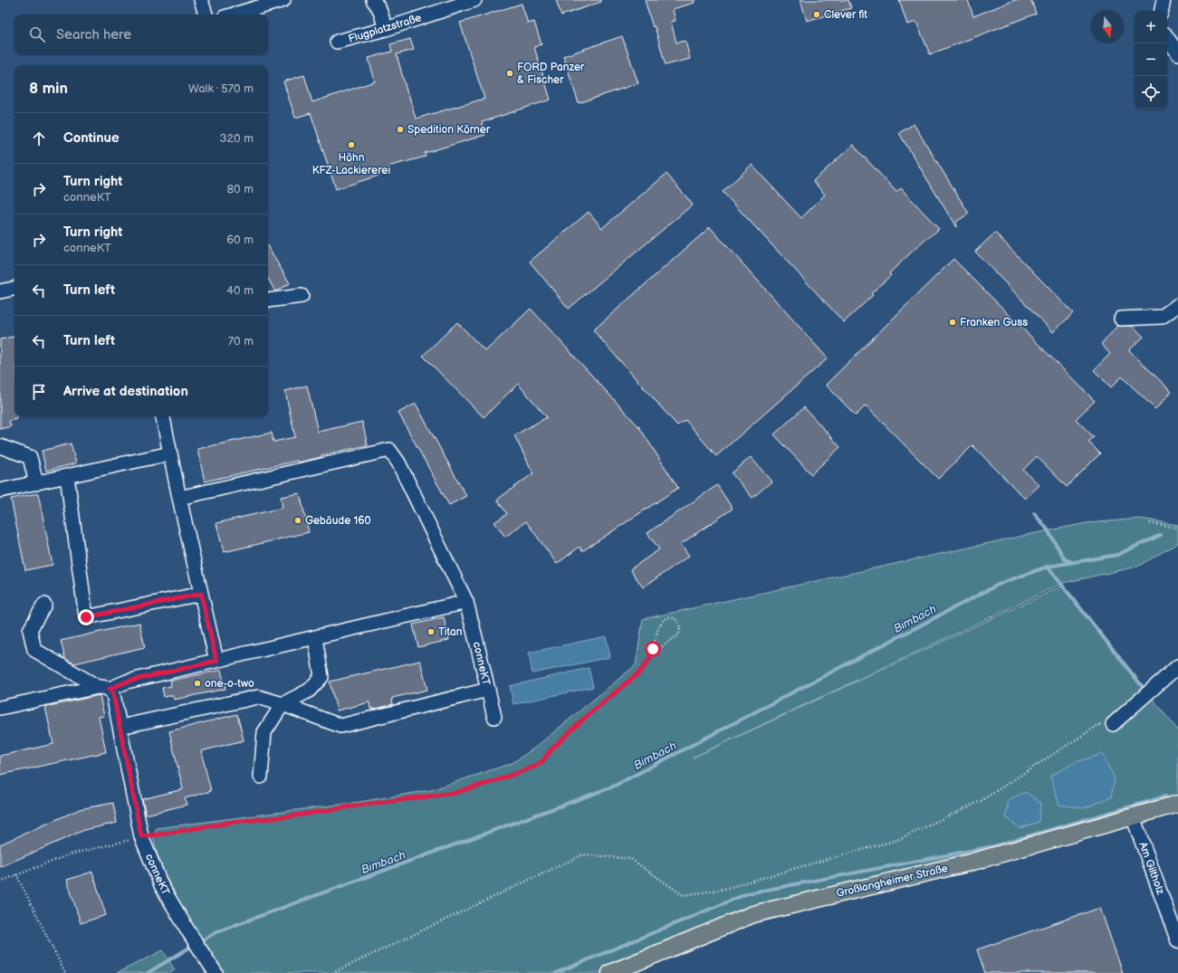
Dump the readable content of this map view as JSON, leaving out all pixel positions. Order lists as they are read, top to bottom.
{
  "streets": {
    "main road": ["Großlangheimer Straße"],
    "street": ["Flugplatzstraße", "conneKT", "Am Giltholz"]
  },
  "crossings": [
    ["Am Giltholz", "Großlangheimer Straße"]
  ],
  "water": ["Bimbach"],
  "places": [
    "Clever fit",
    "FORD Panzer & Fischer",
    "Spedition Körner",
    "Höhn KFZ-Lackiererei",
    "Franken Guss",
    "Gebäude 160",
    "Titan",
    "one-o-two"
  ],
  "north": "bottom",
  "page": {
    "map_buttons": ["+", "−"],
    "search": "Search here",
    "heading": ["8 min", "Walk · 570 m"],
    "list": [
      ["Continue", "320 m"],
      ["Turn right", "conneKT", "80 m"],
      ["Turn right", "conneKT", "60 m"],
      ["Turn left", "40 m"],
      ["Turn left", "70 m"],
      "Arrive at destination"
    ]
  }
}
